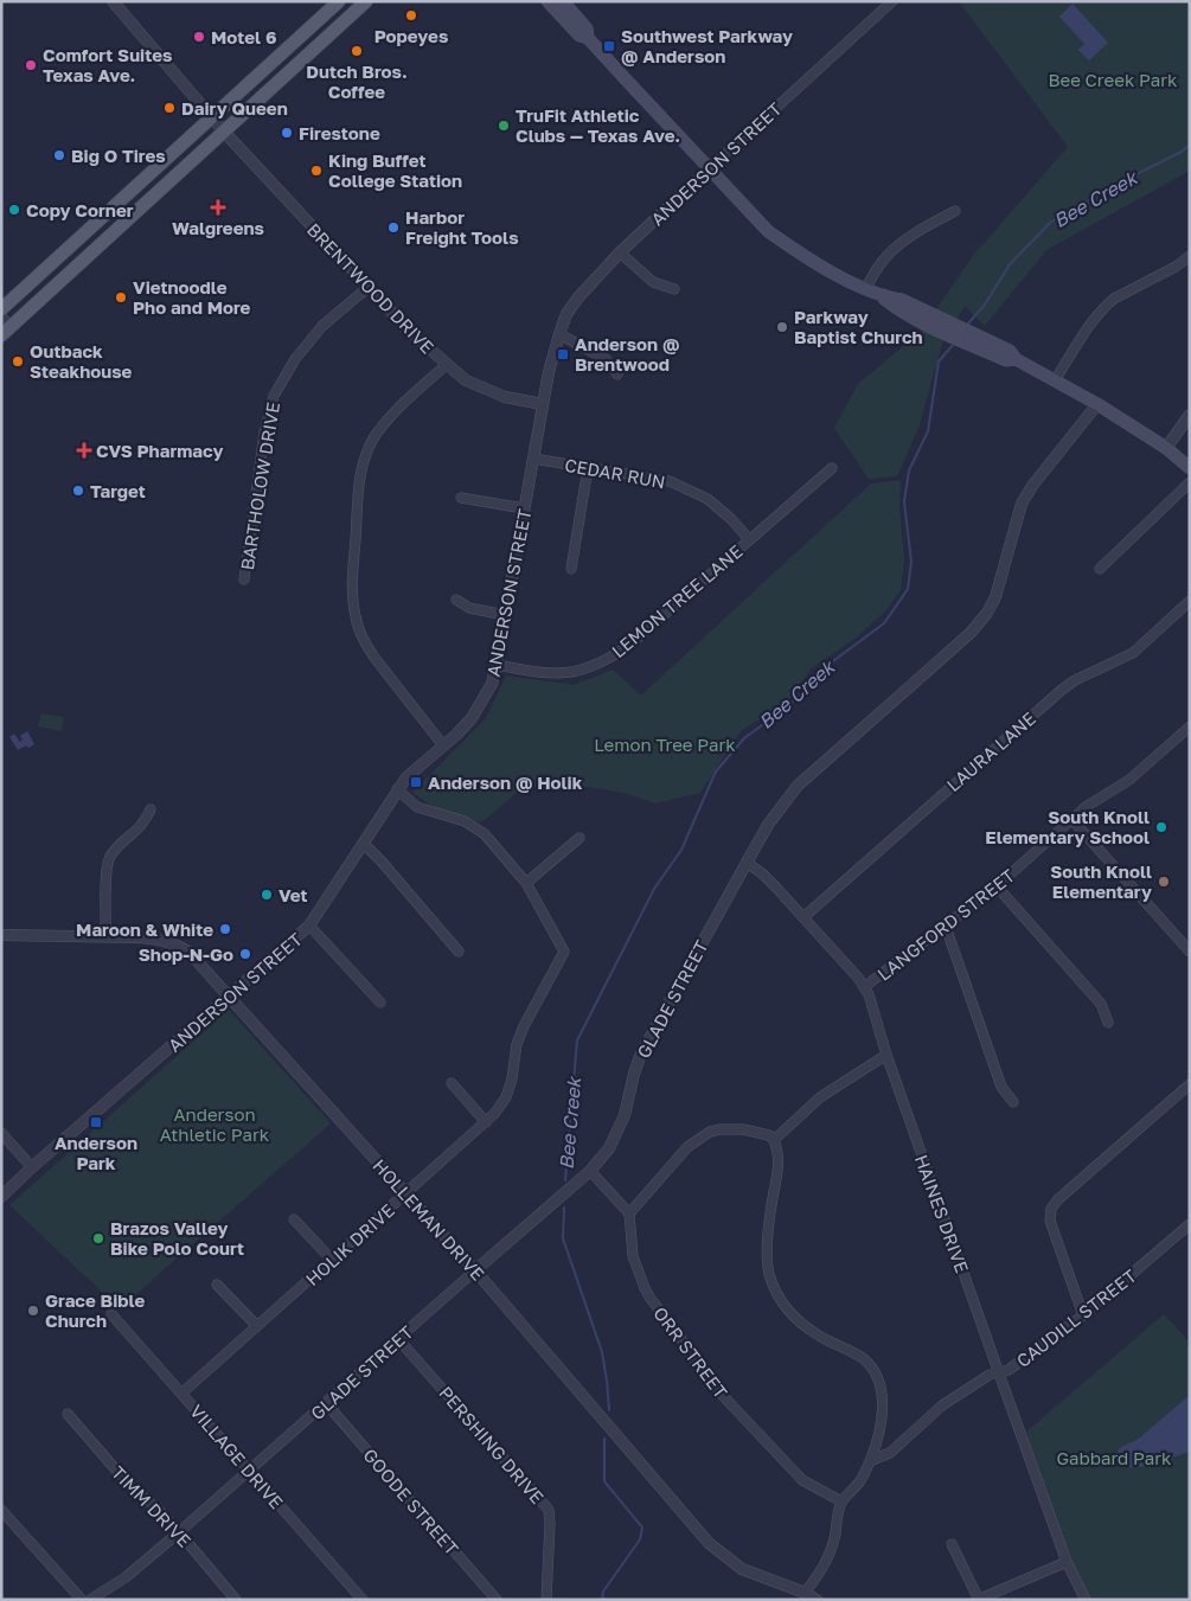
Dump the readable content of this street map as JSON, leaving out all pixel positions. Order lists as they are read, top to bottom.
{
  "streets": {
    "street": [
      "ANDERSON STREET",
      "BRENTWOOD DRIVE",
      "CEDAR RUN",
      "BARTHOLOW DRIVE",
      "LEMON TREE LANE",
      "LAURA LANE",
      "LANGFORD STREET",
      "GLADE STREET",
      "HAINES DRIVE",
      "HOLLEMAN DRIVE",
      "HOLIK DRIVE",
      "CAUDILL STREET",
      "ORR STREET",
      "PERSHING DRIVE",
      "VILLAGE DRIVE",
      "GOODE STREET",
      "TIMM DRIVE"
    ]
  },
  "crossings": [
    ["ANDERSON STREET", "BRENTWOOD DRIVE"],
    ["ANDERSON STREET", "CEDAR RUN"],
    ["ANDERSON STREET", "LEMON TREE LANE"],
    ["ANDERSON STREET", "HOLLEMAN DRIVE"],
    ["ANDERSON STREET", "HOLIK DRIVE"],
    ["BRENTWOOD DRIVE", "BARTHOLOW DRIVE"],
    ["CEDAR RUN", "LEMON TREE LANE"],
    ["LAURA LANE", "HAINES DRIVE"],
    ["LANGFORD STREET", "HAINES DRIVE"],
    ["GLADE STREET", "HAINES DRIVE"],
    ["GLADE STREET", "HOLLEMAN DRIVE"],
    ["GLADE STREET", "PERSHING DRIVE"],
    ["GLADE STREET", "VILLAGE DRIVE"],
    ["GLADE STREET", "GOODE STREET"],
    ["GLADE STREET", "TIMM DRIVE"],
    ["HAINES DRIVE", "CAUDILL STREET"],
    ["HOLLEMAN DRIVE", "HOLIK DRIVE"],
    ["HOLIK DRIVE", "VILLAGE DRIVE"]
  ],
  "water": ["Bee Creek"],
  "parks": [
    "Bee Creek Park",
    "Lemon Tree Park",
    "Anderson Athletic Park",
    "Gabbard Park"
  ],
  "places": {
    "other": [
      "Popeyes",
      "Motel 6",
      "Dutch Bros. Coffee",
      "Comfort Suites Texas Ave.",
      "Dairy Queen",
      "TruFit Athletic Clubs — Texas Ave.",
      "Firestone",
      "Big O Tires",
      "King Buffet College Station",
      "Copy Corner",
      "Harbor Freight Tools",
      "Vietnoodle Pho and More",
      "Parkway Baptist Church",
      "Outback Steakhouse",
      "Target",
      "South Knoll Elementary School",
      "South Knoll Elementary",
      "Vet",
      "Maroon & White",
      "Shop-N-Go",
      "Brazos Valley Bike Polo Court",
      "Grace Bible Church"
    ],
    "transit": [
      "Southwest Parkway @ Anderson",
      "Anderson @ Brentwood",
      "Anderson @ Holik",
      "Anderson Park"
    ],
    "health": ["Walgreens", "CVS Pharmacy"]
  }
}
